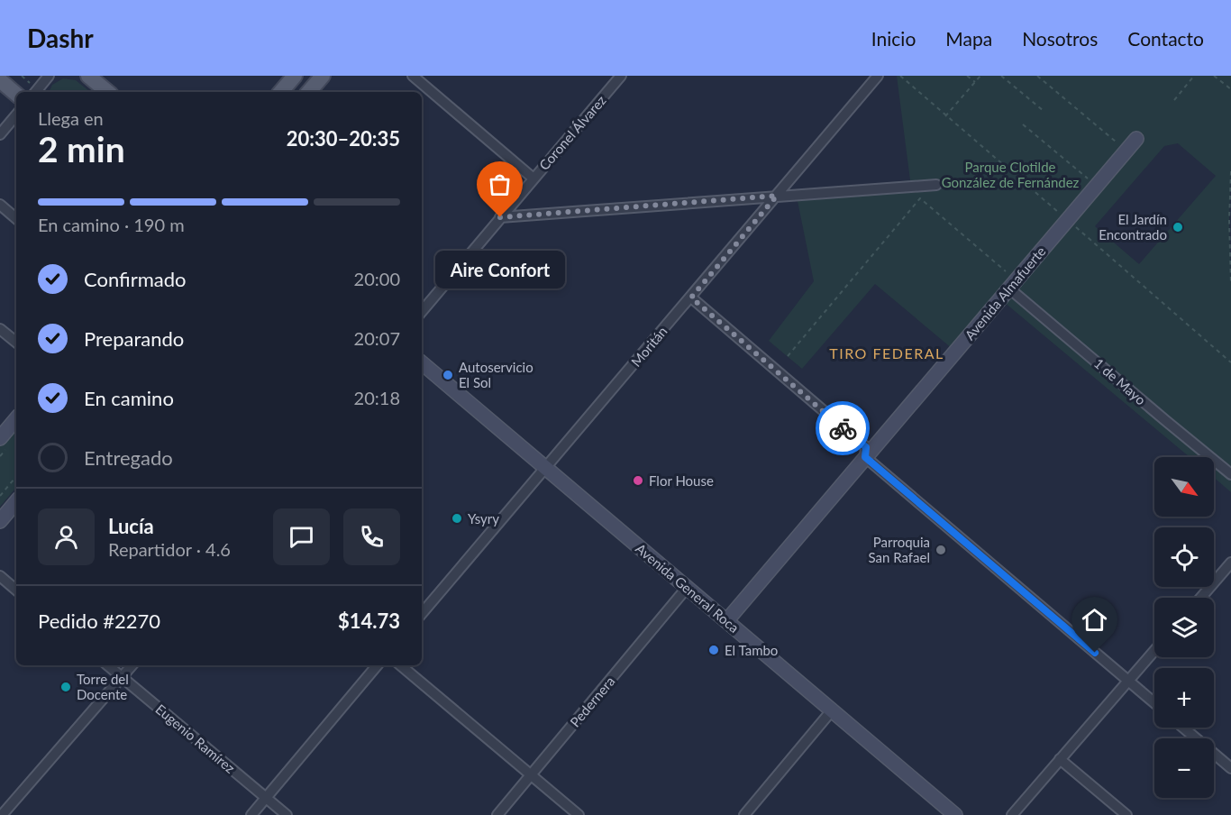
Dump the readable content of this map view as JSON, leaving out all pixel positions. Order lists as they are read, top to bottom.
{
  "streets": {
    "main road": ["Avenida Almafuerte", "Avenida General Roca"],
    "street": [
      "Coronel Álvarez",
      "Moritán",
      "1 de Mayo",
      "Pedernera",
      "Eugenio Ramírez"
    ]
  },
  "crossings": [
    ["Avenida Almafuerte", "1 de Mayo"],
    ["Avenida Almafuerte", "Avenida General Roca"],
    ["Moritán", "Avenida General Roca"],
    ["Avenida General Roca", "Pedernera"]
  ],
  "districts": ["TIRO FEDERAL"],
  "parks": ["Parque Clotilde González de Fernández"],
  "places": [
    "Aire Confort",
    "El Jardín Encontrado",
    "Autoservicio El Sol",
    "Flor House",
    "Ysyry",
    "Parroquia San Rafael",
    "El Tambo",
    "Torre del Docente"
  ],
  "north": "bottom right",
  "page": {
    "header": "Dashr",
    "nav": [
      "Inicio",
      "Mapa",
      "Nosotros",
      "Contacto"
    ],
    "heading": ["2 min", "Llega en", "20:30–20:35"],
    "panel": [
      "Lucía",
      "Repartidor · 4.6",
      "Pedido #2270",
      "$14.73"
    ],
    "bar": "En camino · 190 m",
    "list": [
      ["Confirmado", "20:00"],
      ["Preparando", "20:07"],
      ["En camino", "20:18"],
      "Entregado"
    ],
    "bubble": "Aire Confort",
    "map_buttons": ["+", "−"]
  }
}
